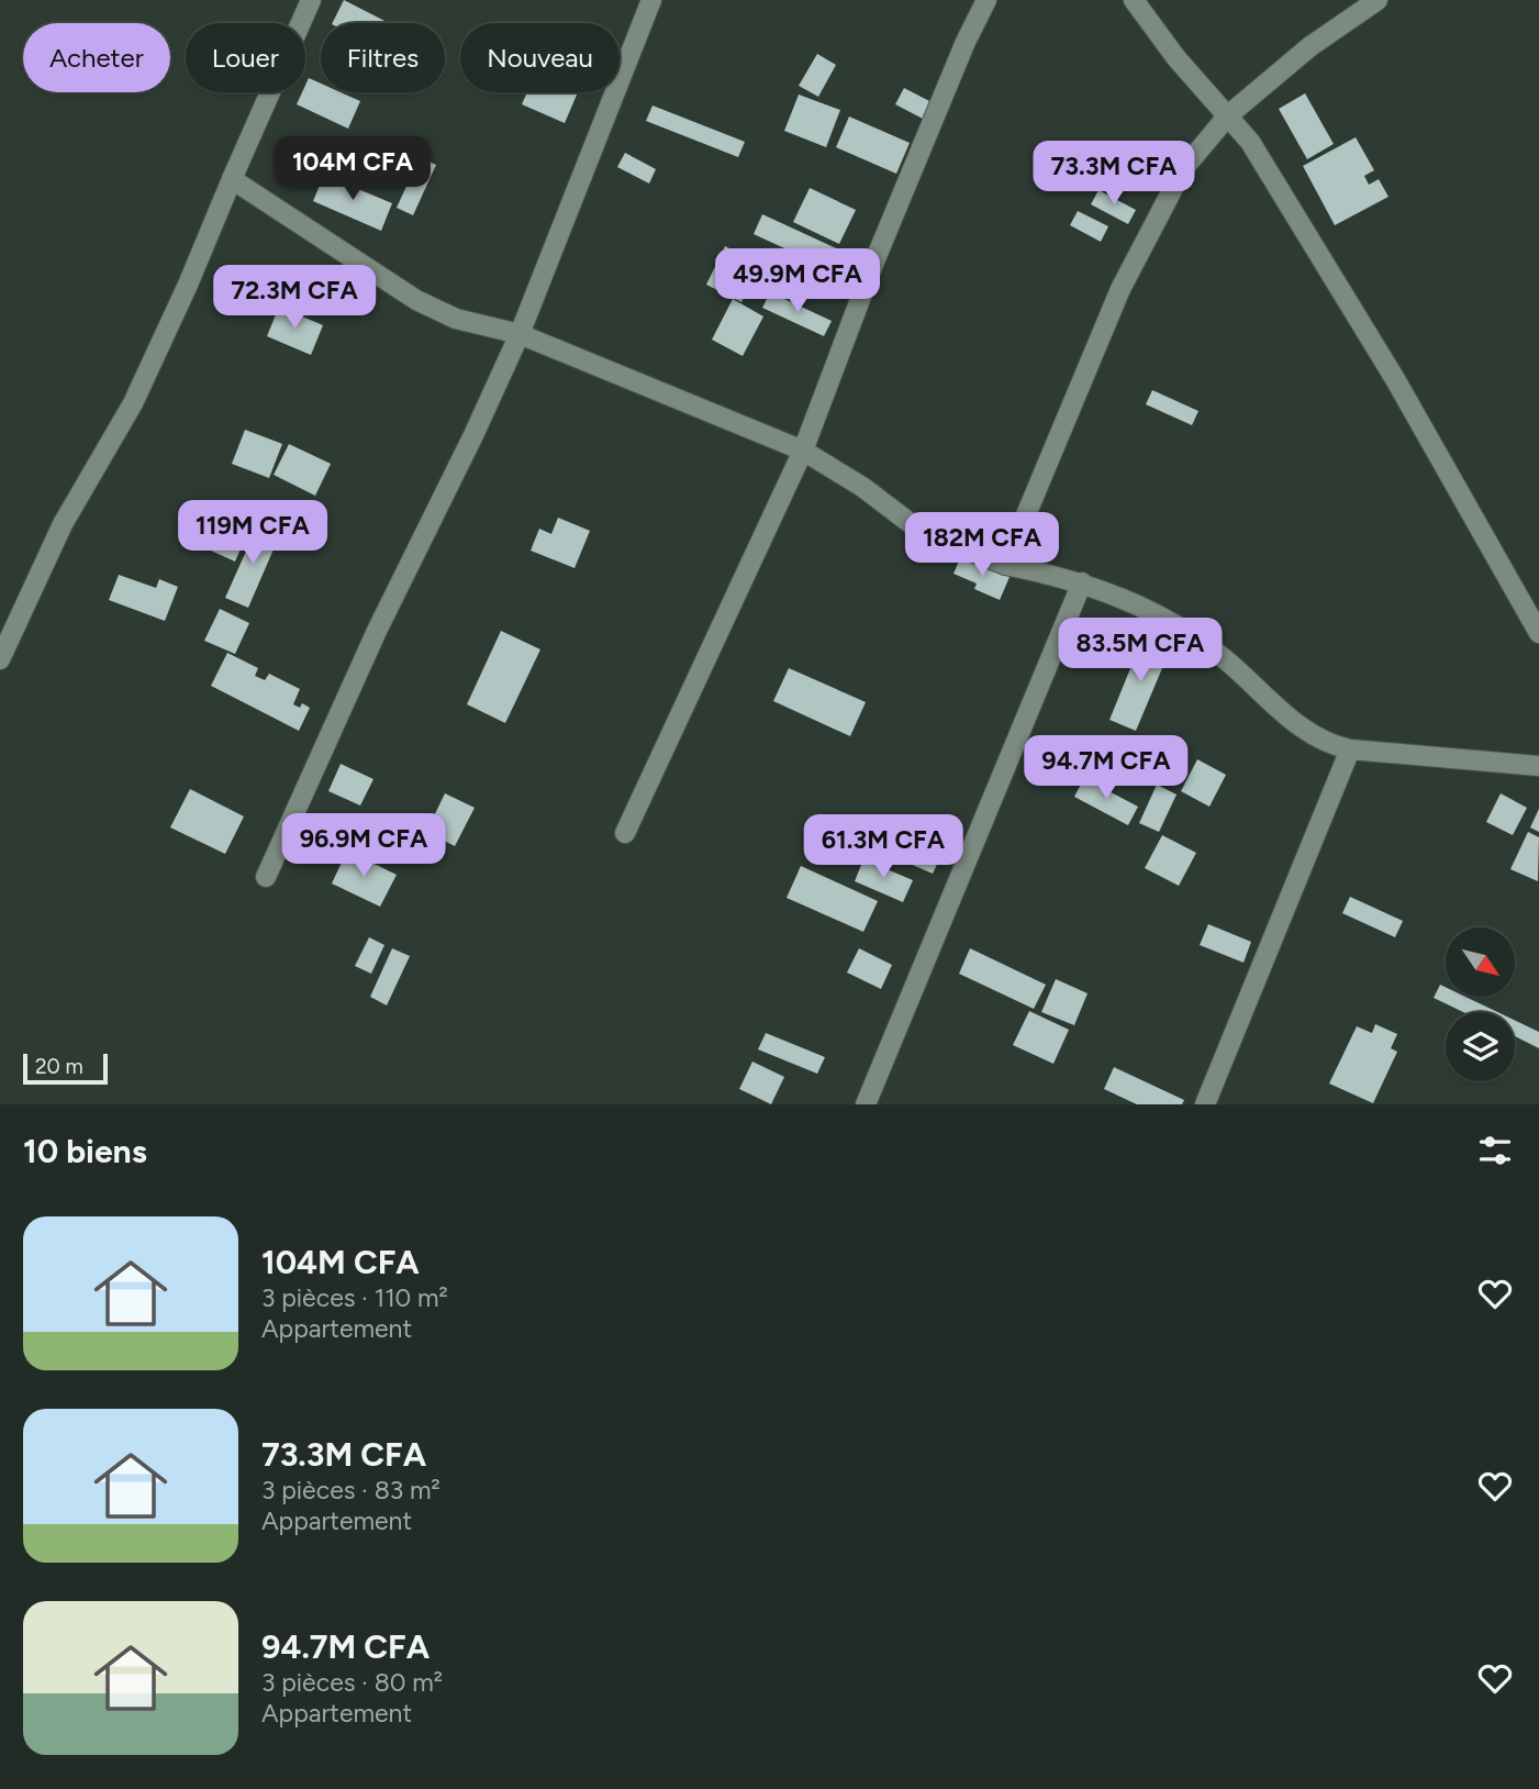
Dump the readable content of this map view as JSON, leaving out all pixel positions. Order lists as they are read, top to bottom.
{
  "scale_bar": "20 m",
  "north": "bottom right",
  "page": {
    "chip": [
      "Acheter",
      "Louer",
      "Filtres",
      "Nouveau"
    ],
    "price": [
      "104M CFA",
      "73.3M CFA",
      "49.9M CFA",
      "72.3M CFA",
      "119M CFA",
      "182M CFA",
      "83.5M CFA",
      "94.7M CFA",
      "96.9M CFA",
      "61.3M CFA"
    ],
    "scale": "20 m",
    "heading": "10 biens",
    "list": [
      {
        "name": "104M CFA",
        "note": "3 pièces · 110 m² · Appartement"
      },
      {
        "name": "73.3M CFA",
        "note": "3 pièces · 83 m² · Appartement"
      },
      {
        "name": "94.7M CFA",
        "note": "3 pièces · 80 m² · Appartement"
      }
    ]
  }
}
